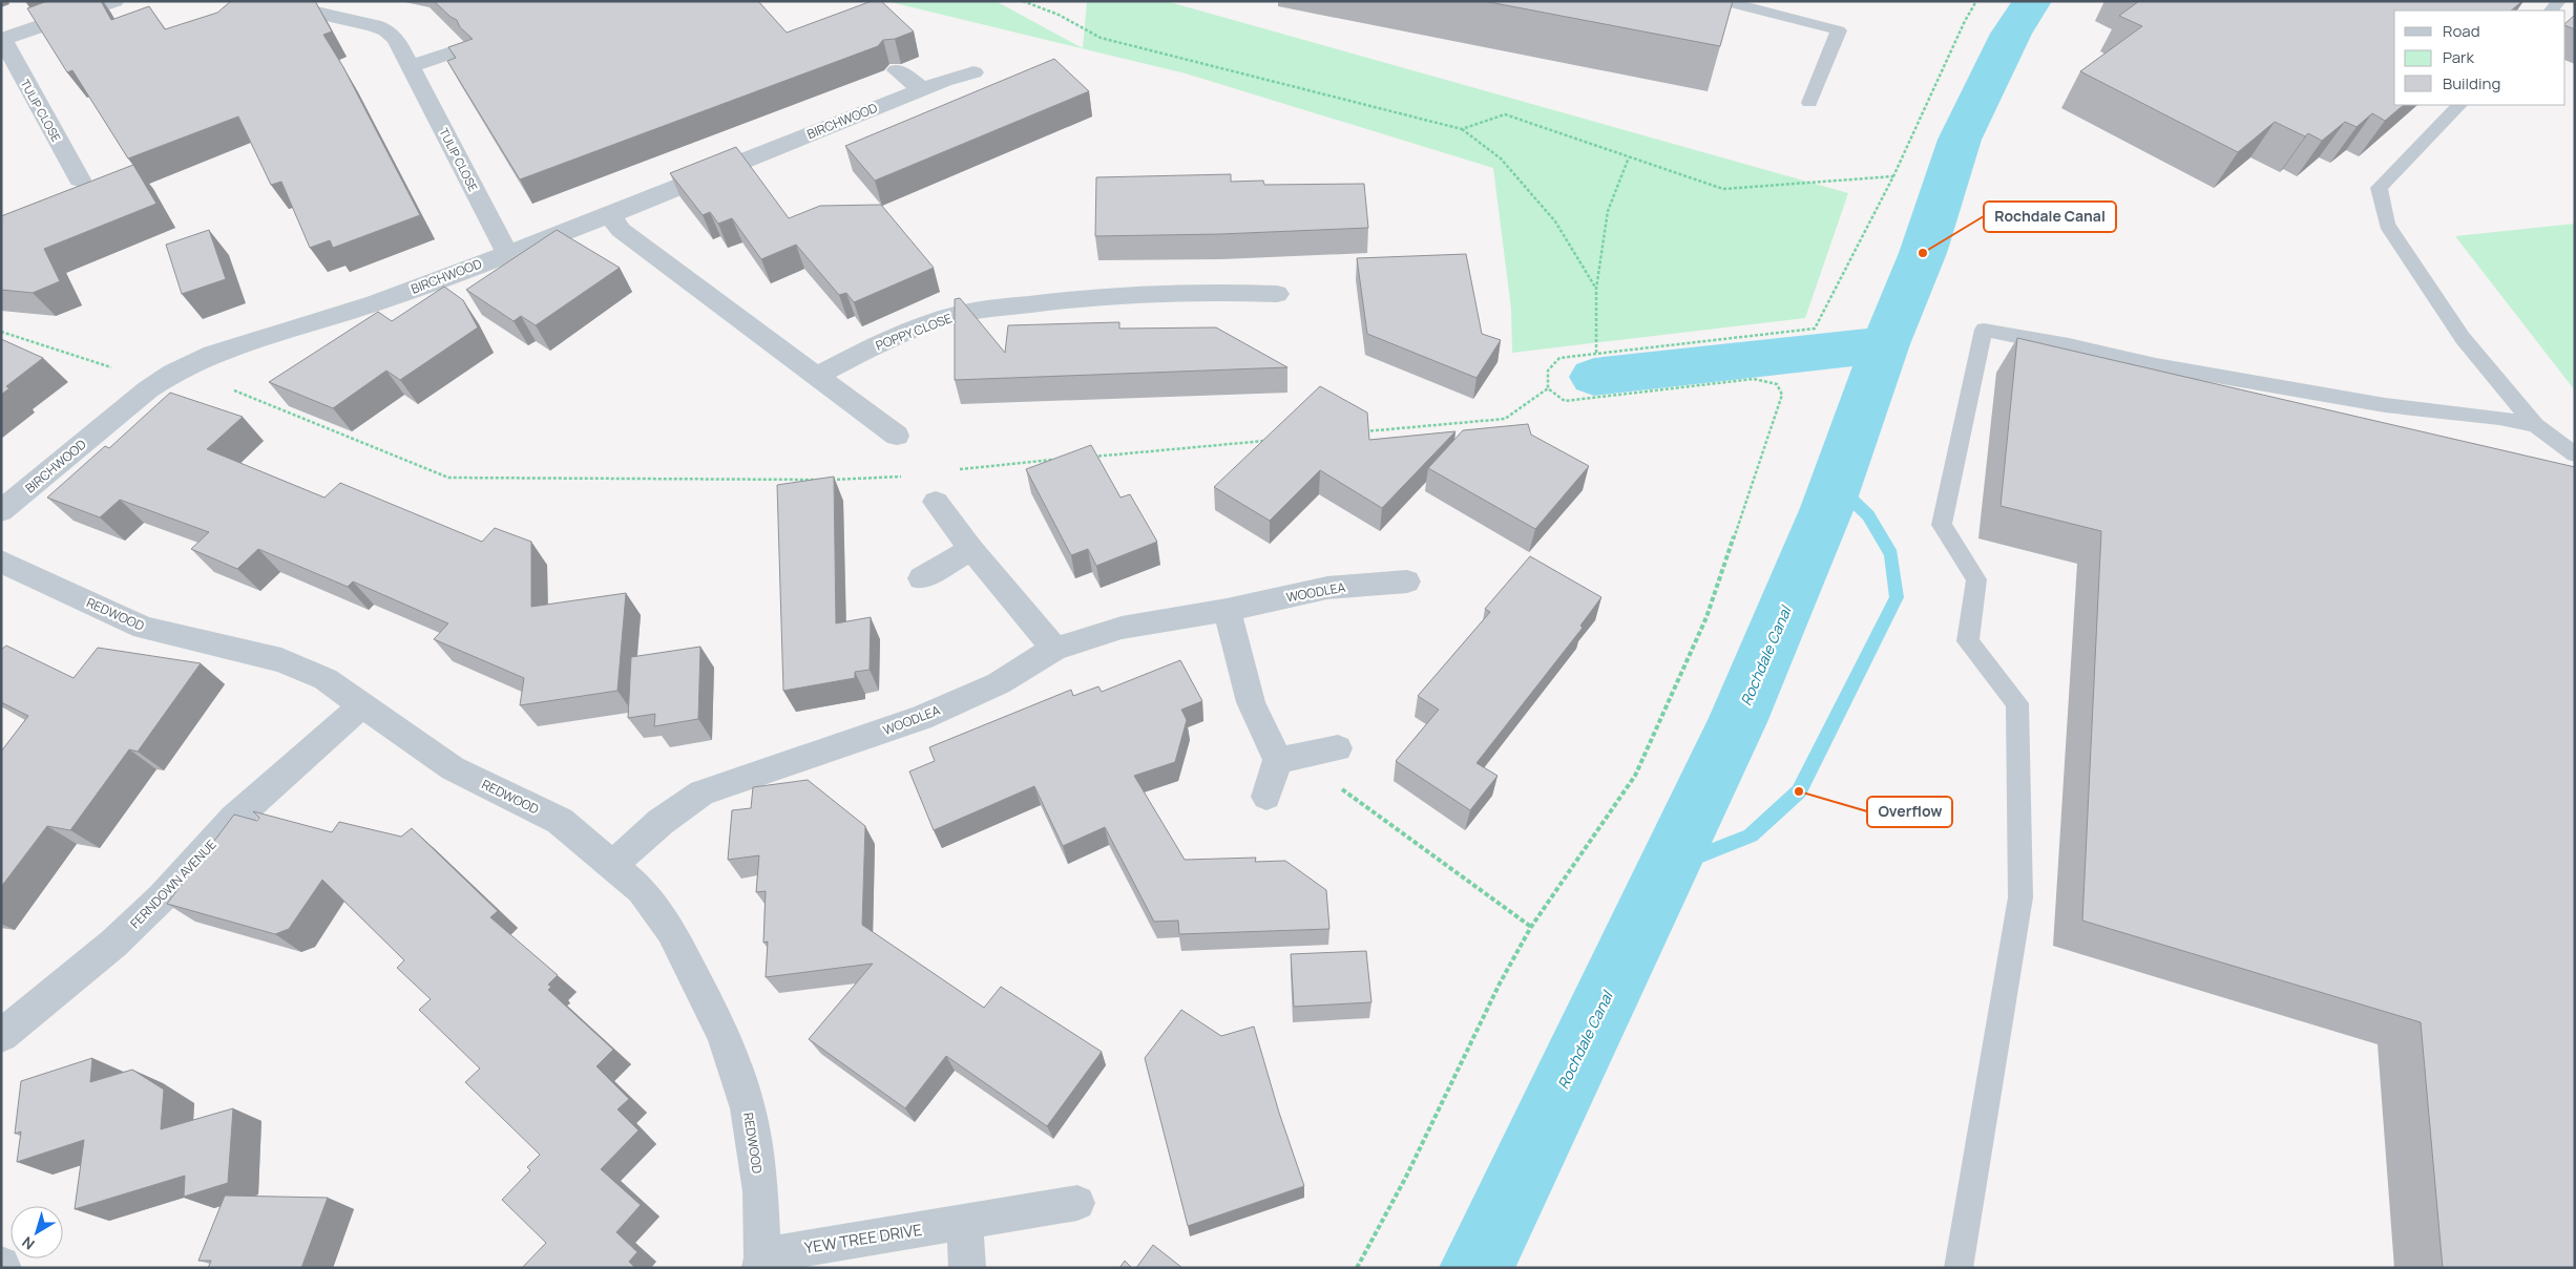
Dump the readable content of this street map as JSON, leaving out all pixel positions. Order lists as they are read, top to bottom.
{
  "streets": {
    "street": [
      "TULIP CLOSE",
      "BIRCHWOOD",
      "POPPY CLOSE",
      "WOODLEA",
      "REDWOOD",
      "FERNDOWN AVENUE",
      "YEW TREE DRIVE"
    ]
  },
  "crossings": [
    ["TULIP CLOSE", "BIRCHWOOD"],
    ["WOODLEA", "REDWOOD"],
    ["REDWOOD", "FERNDOWN AVENUE"],
    ["REDWOOD", "YEW TREE DRIVE"]
  ],
  "water": ["Rochdale Canal"],
  "places": ["Rochdale Canal", "Overflow"],
  "legend": ["Road", "Park", "Building"],
  "north": "bottom left"
}
